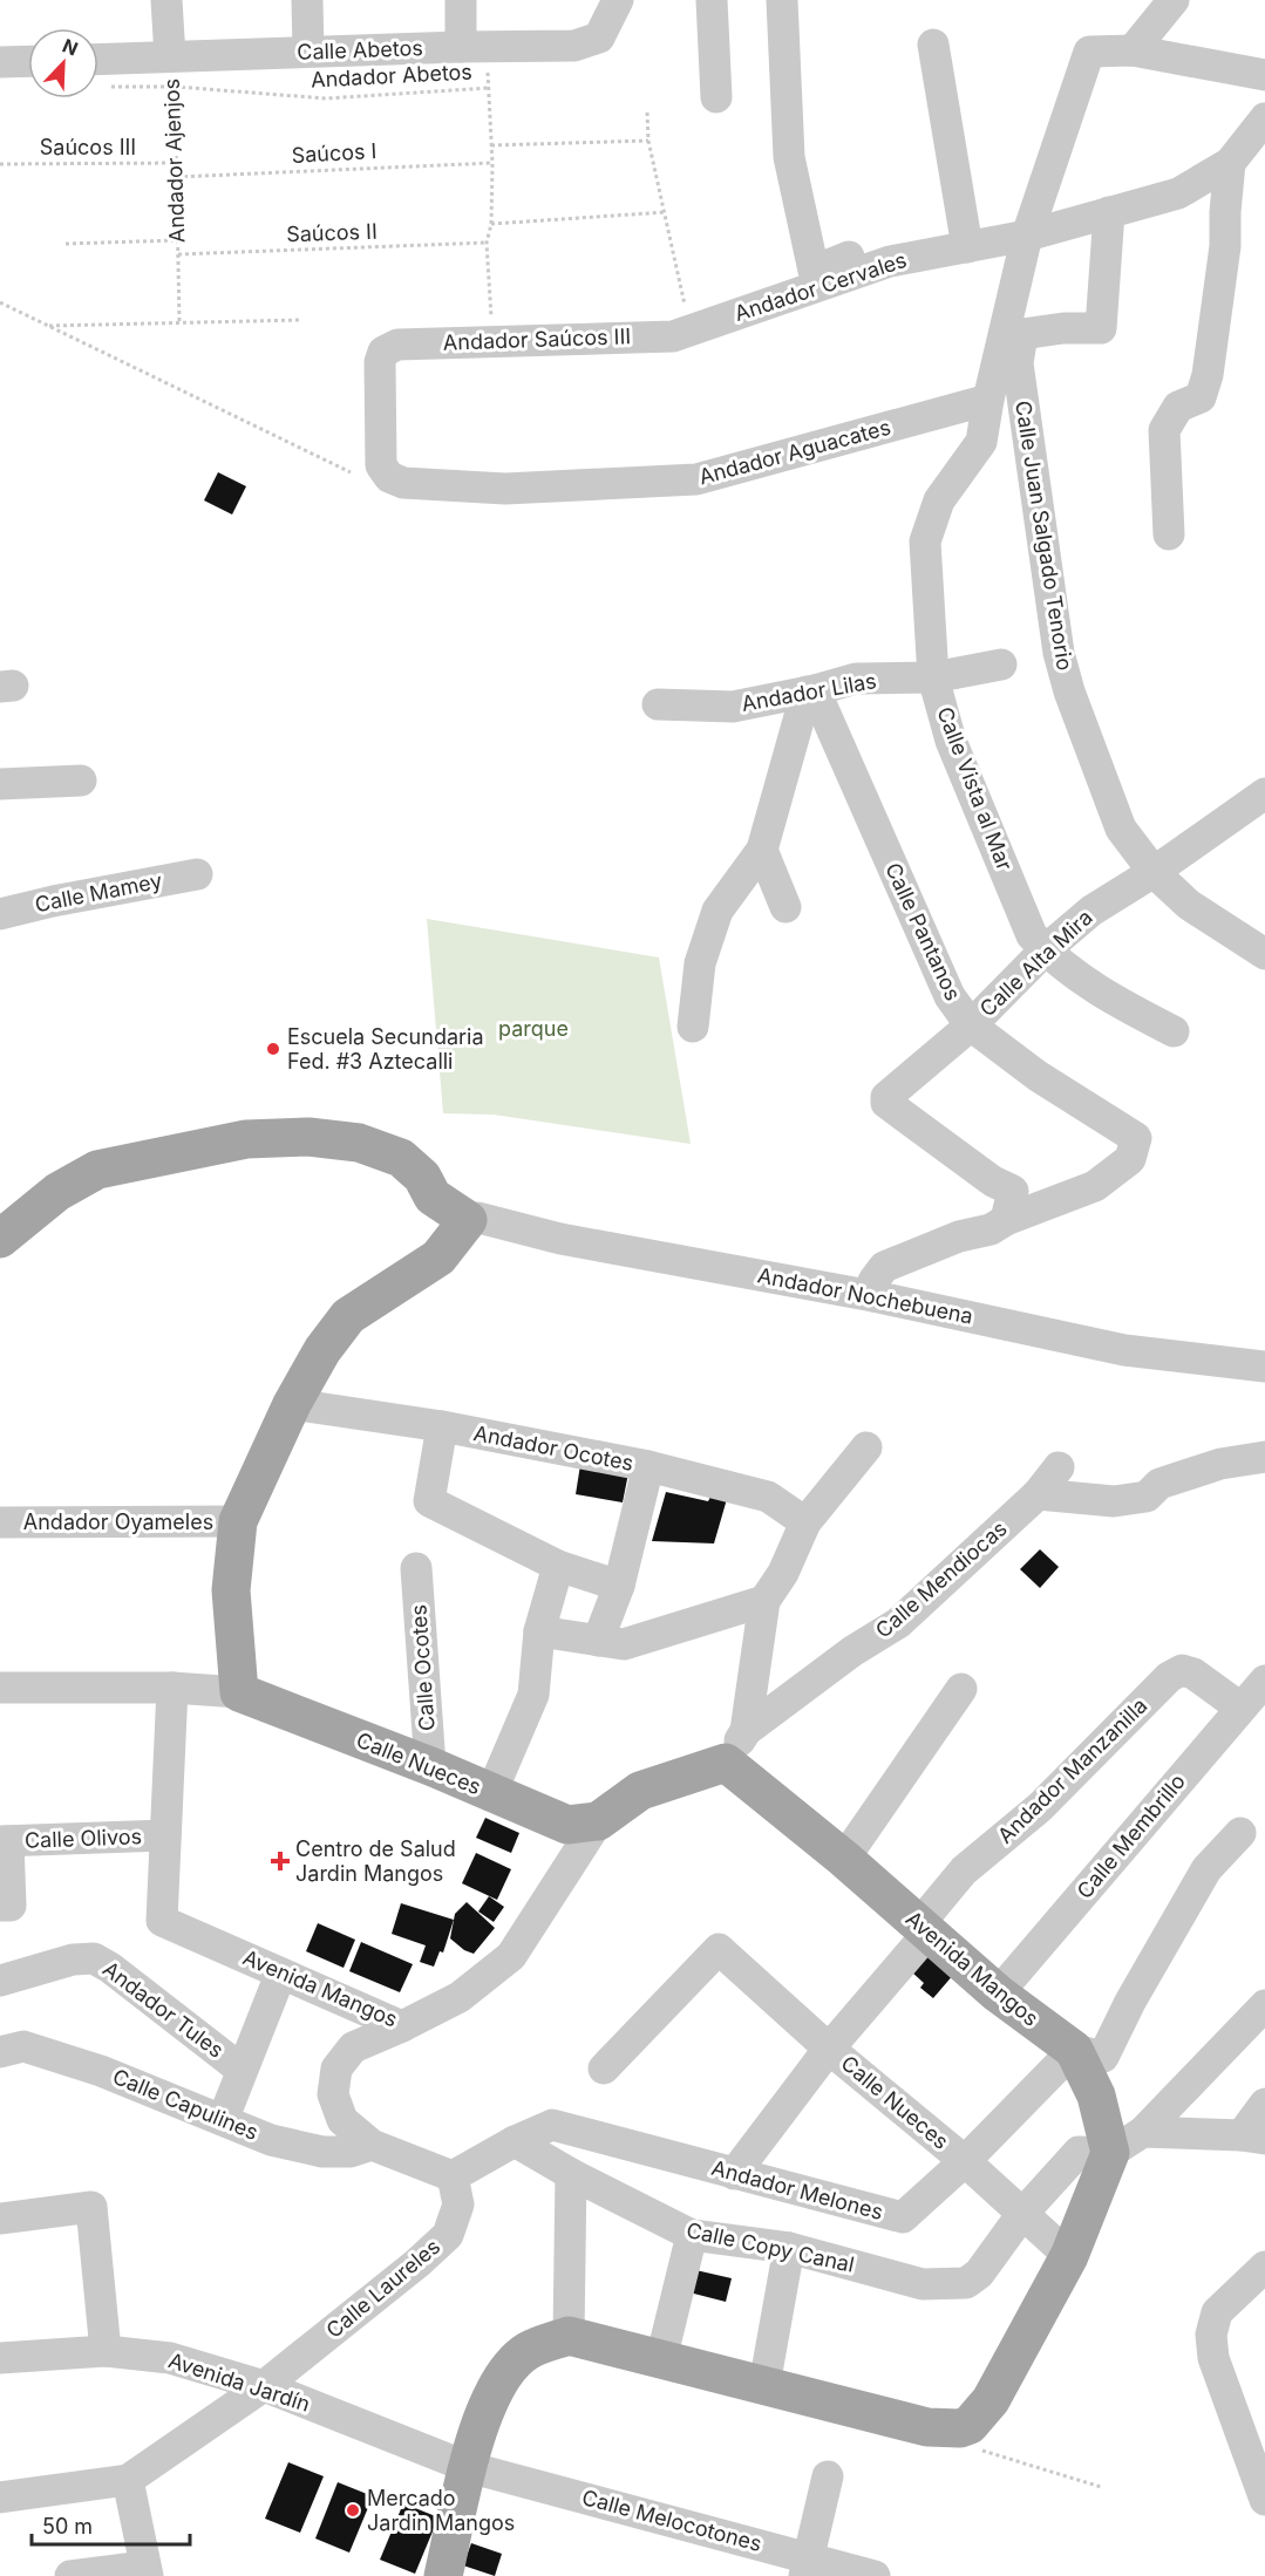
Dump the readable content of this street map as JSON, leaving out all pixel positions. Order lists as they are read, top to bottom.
{
  "streets": {
    "main road": ["Calle Nueces", "Avenida Mangos"],
    "street": [
      "Calle Abetos",
      "Andador Ajenjos",
      "Andador Cervales",
      "Andador Saúcos III",
      "Andador Aguacates",
      "Calle Juan Salgado Tenorio",
      "Andador Lilas",
      "Calle Vista al Mar",
      "Calle Mamey",
      "Calle Pantanos",
      "Calle Alta Mira",
      "Andador Nochebuena",
      "Andador Ocotes",
      "Andador Oyameles",
      "Calle Mendiocas",
      "Calle Ocotes",
      "Andador Manzanilla",
      "Calle Membrillo",
      "Calle Olivos",
      "Andador Tules",
      "Calle Capulines",
      "Andador Melones",
      "Calle Copy Canal",
      "Calle Laureles",
      "Avenida Jardín",
      "Calle Melocotones"
    ],
    "path": [
      "Andador Abetos",
      "Saúcos III",
      "Saúcos I",
      "Saúcos II"
    ]
  },
  "crossings": [
    ["Calle Abetos", "Andador Abetos"],
    ["Calle Abetos", "Andador Ajenjos"],
    ["Andador Abetos", "Andador Ajenjos"],
    ["Saúcos III", "Andador Ajenjos"],
    ["Saúcos I", "Andador Ajenjos"],
    ["Andador Ajenjos", "Saúcos II"],
    ["Andador Cervales", "Andador Saúcos III"],
    ["Andador Saúcos III", "Andador Aguacates"],
    ["Andador Aguacates", "Calle Vista al Mar"],
    ["Calle Juan Salgado Tenorio", "Calle Alta Mira"],
    ["Andador Lilas", "Calle Vista al Mar"],
    ["Andador Lilas", "Calle Pantanos"],
    ["Calle Vista al Mar", "Calle Alta Mira"],
    ["Calle Pantanos", "Calle Alta Mira"],
    ["Calle Ocotes", "Calle Nueces"],
    ["Calle Nueces", "Andador Manzanilla"],
    ["Calle Nueces", "Avenida Mangos"],
    ["Calle Nueces", "Andador Melones"],
    ["Calle Nueces", "Calle Copy Canal"],
    ["Andador Manzanilla", "Calle Membrillo"],
    ["Andador Manzanilla", "Avenida Mangos"],
    ["Andador Manzanilla", "Andador Melones"],
    ["Calle Membrillo", "Avenida Mangos"],
    ["Calle Olivos", "Avenida Mangos"],
    ["Avenida Mangos", "Andador Melones"],
    ["Avenida Mangos", "Calle Copy Canal"],
    ["Andador Melones", "Calle Copy Canal"],
    ["Andador Melones", "Calle Laureles"],
    ["Calle Laureles", "Avenida Jardín"],
    ["Avenida Jardín", "Calle Melocotones"]
  ],
  "parks": ["parque"],
  "places": {
    "other": ["Escuela Secundaria Fed. #3 Aztecalli", "Mercado Jardin Mangos"],
    "health": ["Centro de Salud Jardin Mangos"]
  },
  "scale_bar": "50 m",
  "north": "top right"
}
